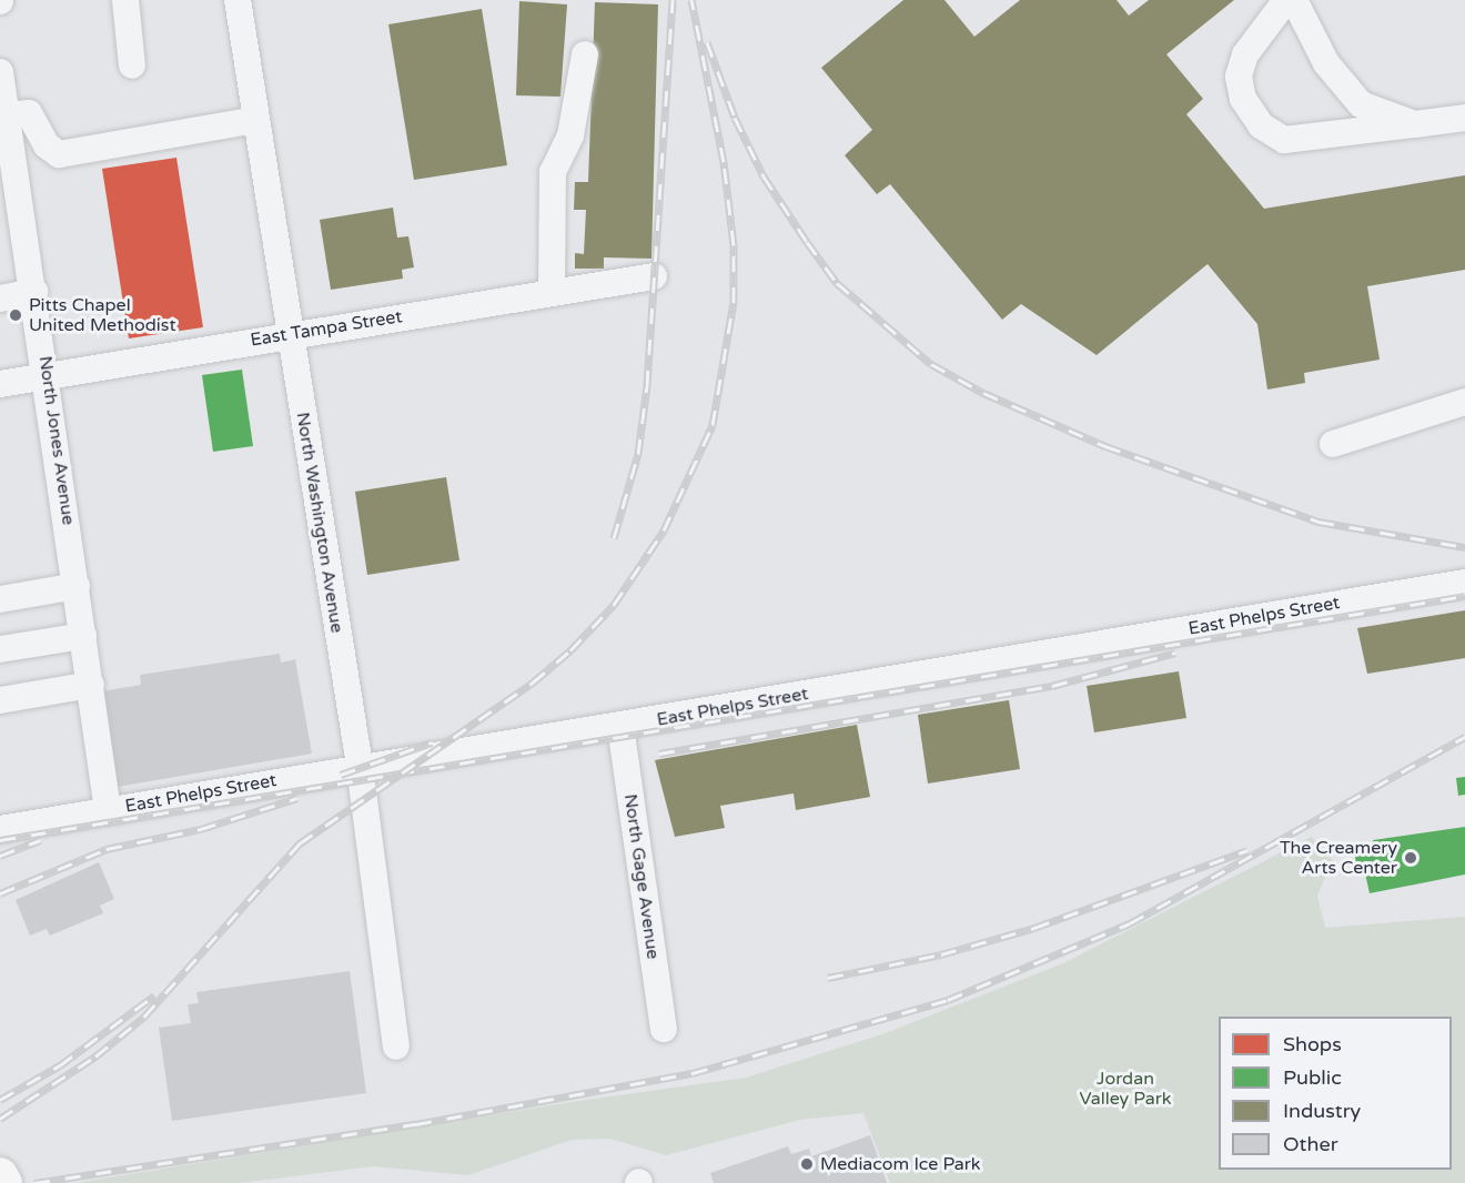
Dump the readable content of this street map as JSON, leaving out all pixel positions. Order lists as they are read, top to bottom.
{
  "streets": {
    "street": [
      "East Tampa Street",
      "North Jones Avenue",
      "North Washington Avenue",
      "East Phelps Street",
      "North Gage Avenue"
    ]
  },
  "crossings": [
    ["East Tampa Street", "North Jones Avenue"],
    ["East Tampa Street", "North Washington Avenue"],
    ["North Jones Avenue", "East Phelps Street"],
    ["North Washington Avenue", "East Phelps Street"],
    ["East Phelps Street", "North Gage Avenue"]
  ],
  "parks": ["Jordan Valley Park"],
  "places": ["Pitts Chapel United Methodist", "The Creamery Arts Center", "Mediacom Ice Park"],
  "legend": [
    "Shops",
    "Public",
    "Industry",
    "Other"
  ]
}
